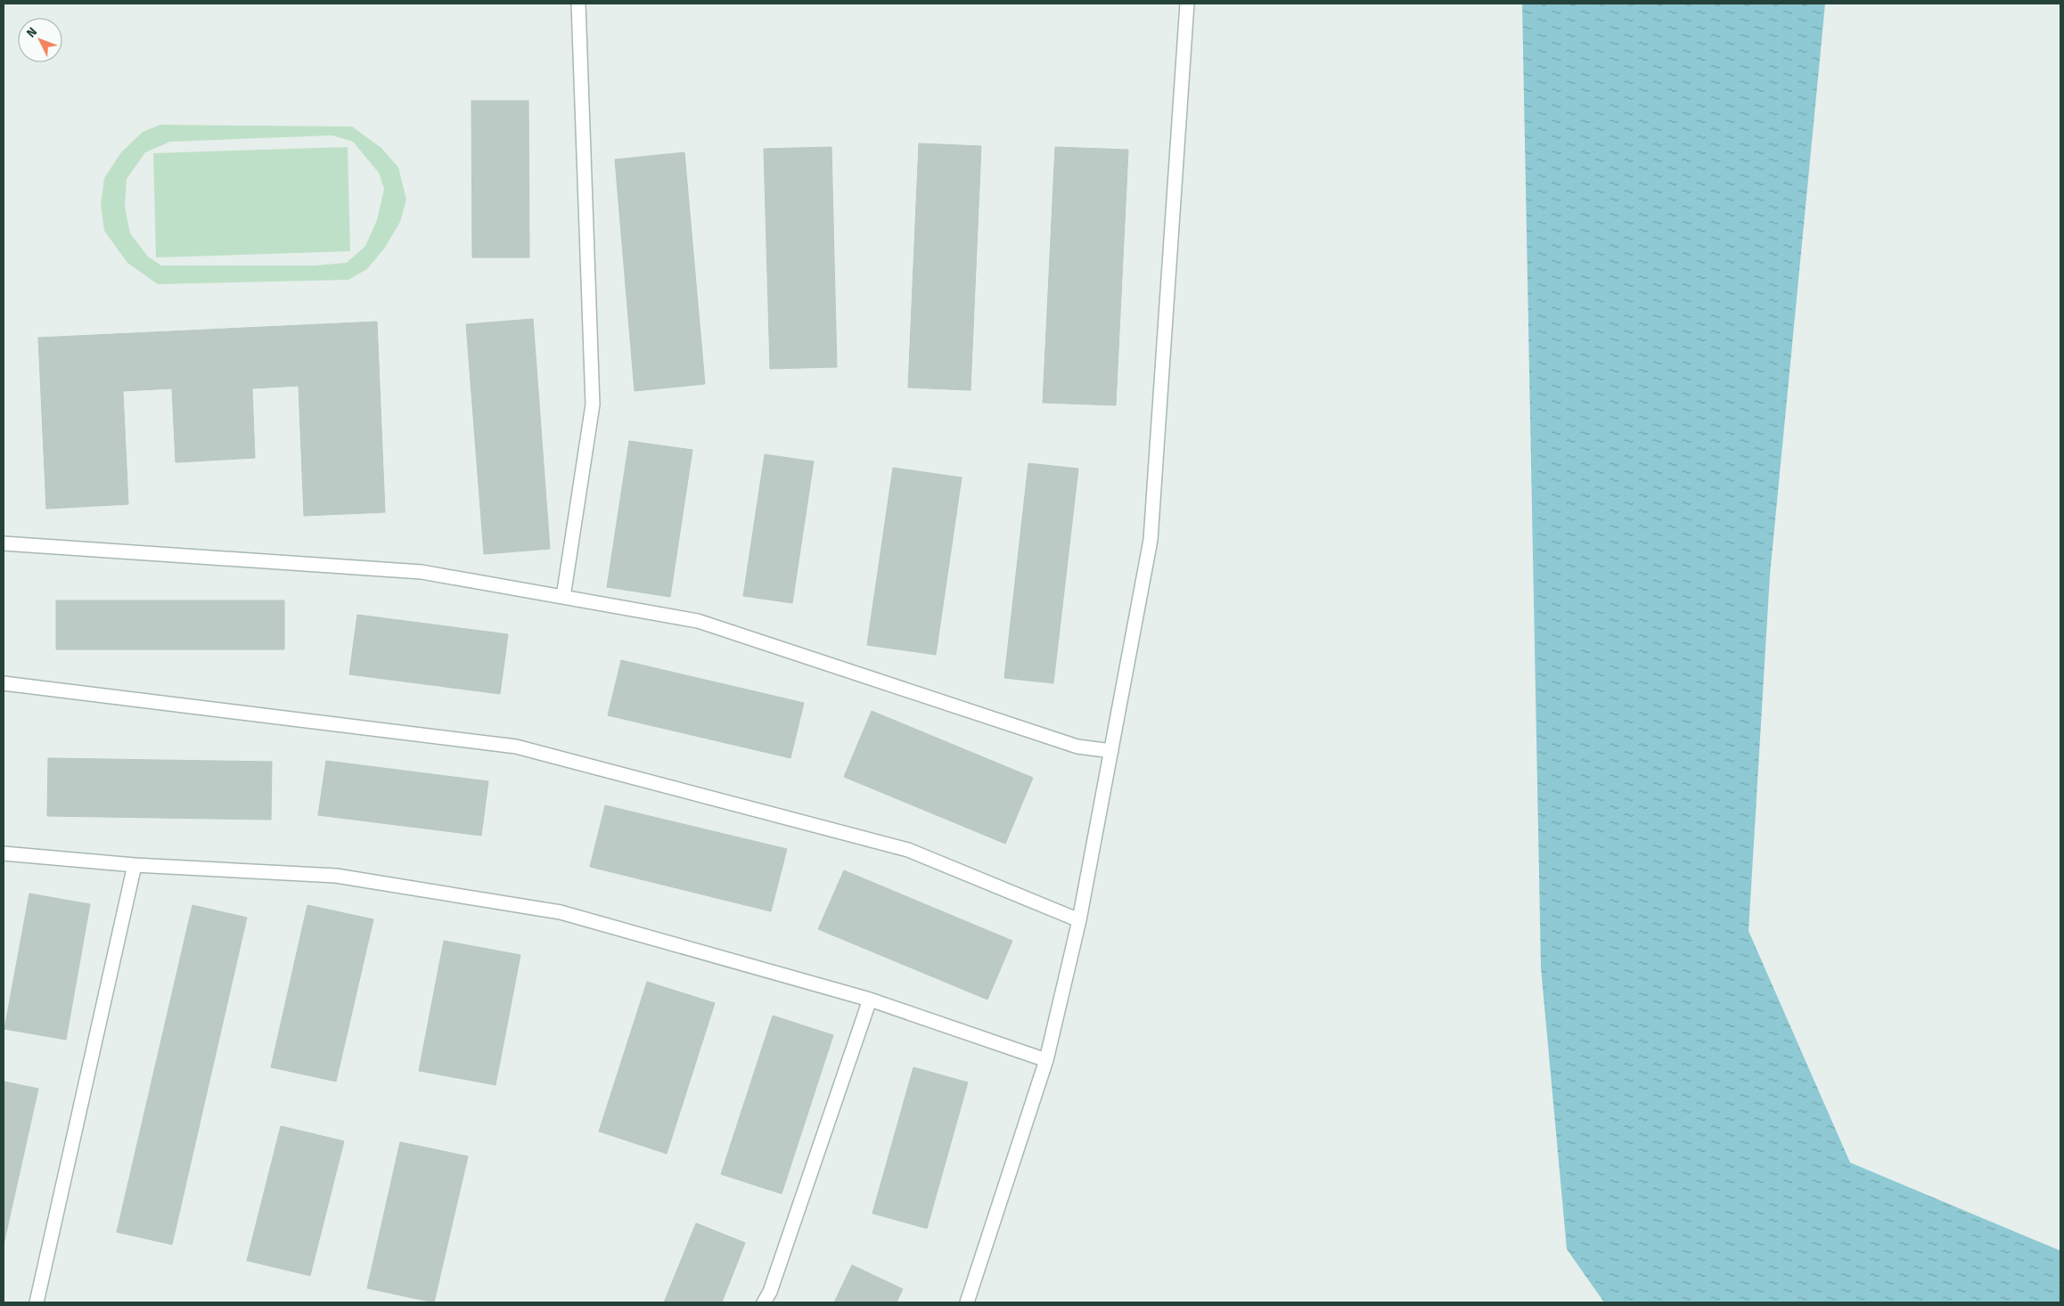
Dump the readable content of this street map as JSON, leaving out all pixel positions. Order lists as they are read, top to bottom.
{
  "north": "top left"
}
